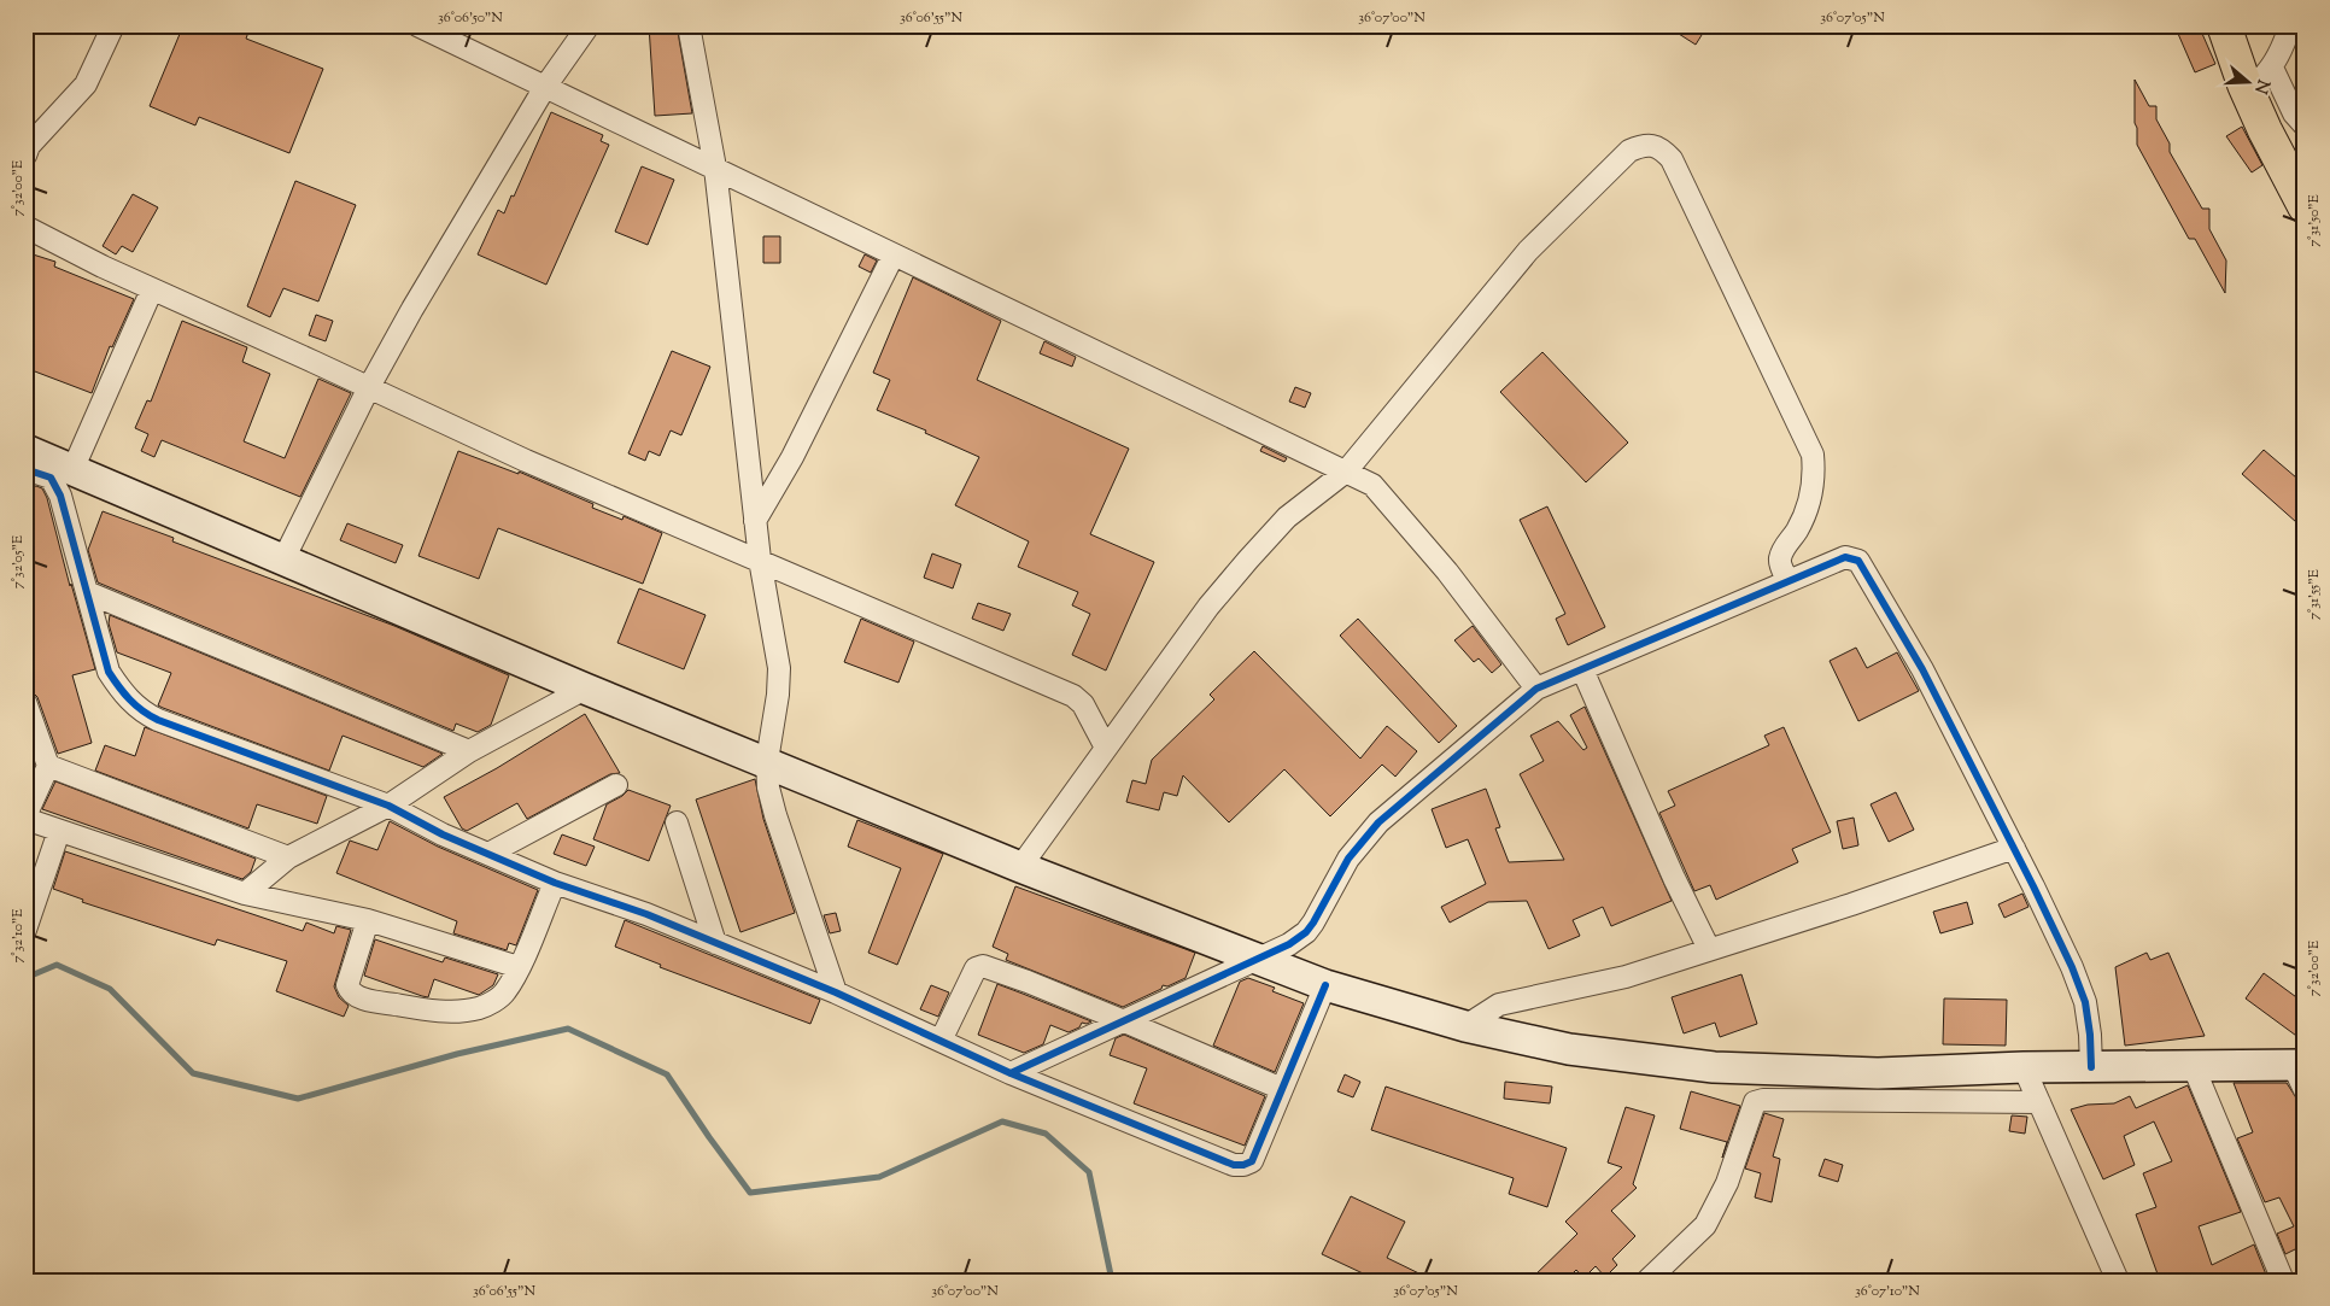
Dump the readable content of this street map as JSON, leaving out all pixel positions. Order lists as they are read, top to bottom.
{
  "north": "right",
  "coordinates": [
    "36°06'50\"N",
    "36°06'55\"N",
    "36°07'00\"N",
    "36°07'05\"N",
    "7°32'00\"E",
    "7°31'50\"E",
    "7°32'05\"E",
    "7°31'55\"E",
    "7°32'10\"E",
    "36°07'10\"N"
  ]
}
